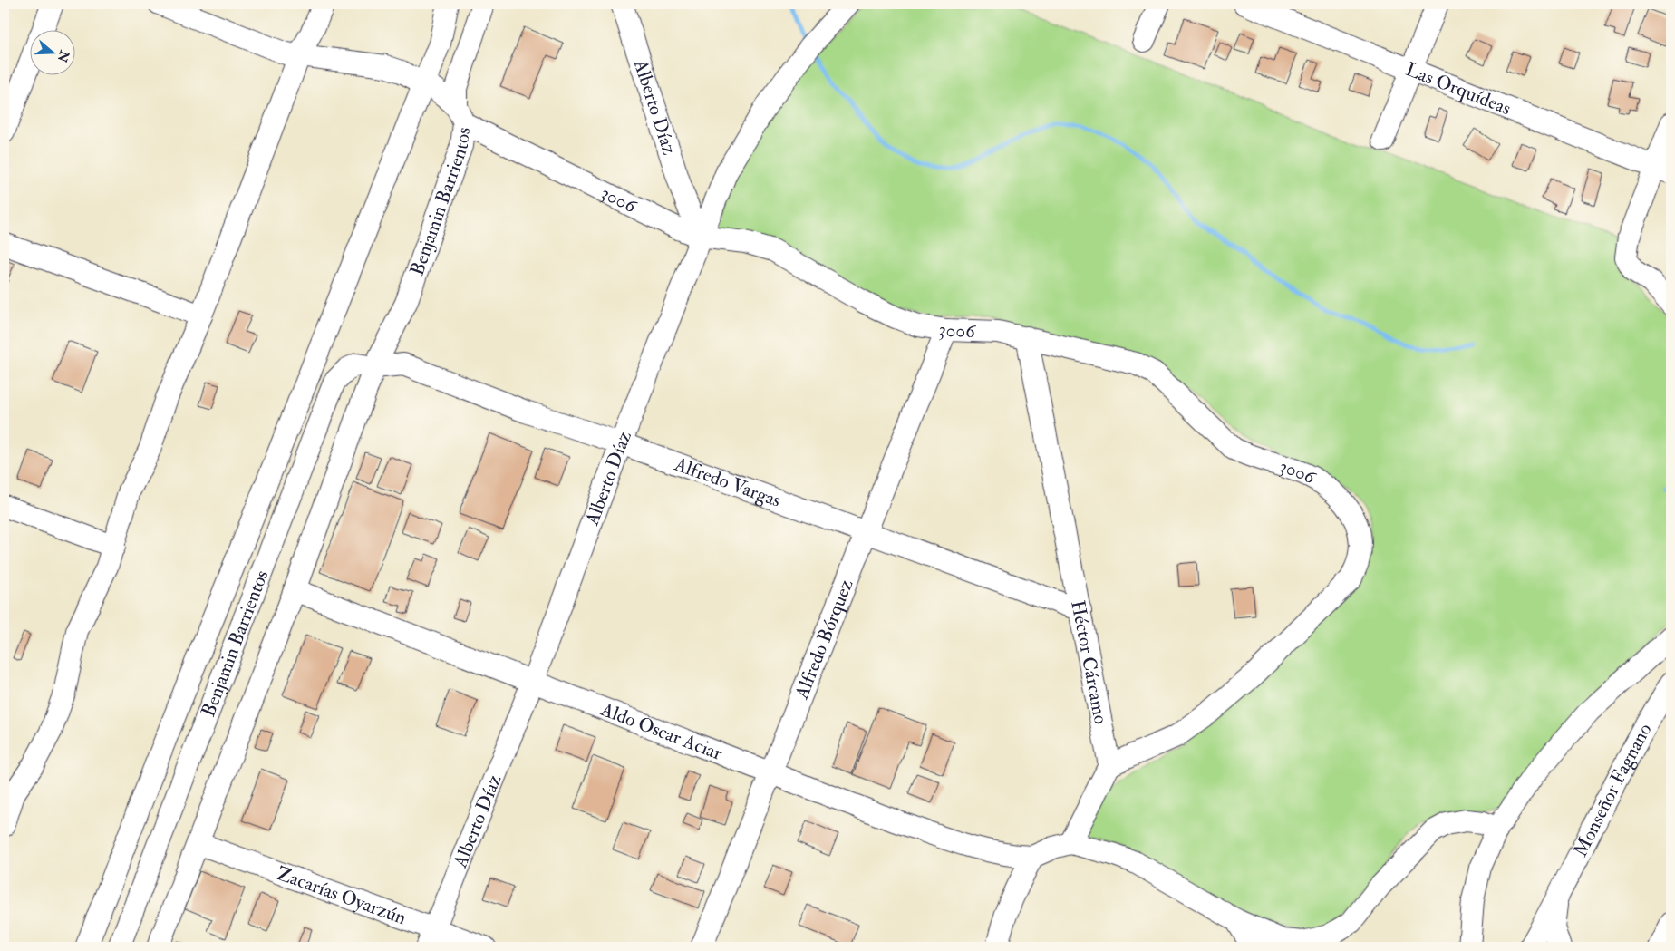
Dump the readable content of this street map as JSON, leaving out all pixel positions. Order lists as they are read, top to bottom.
{
  "streets": {
    "street": [
      "Las Orquídeas",
      "Alberto Díaz",
      "3006",
      "Benjamin Barrientos",
      "Alfredo Vargas",
      "Alfredo Bórquez",
      "Héctor Cárcamo",
      "Aldo Oscar Aciar",
      "Monseñor Fagnano",
      "Zacarías Oyarzún"
    ]
  },
  "crossings": [
    ["Alberto Díaz", "3006"],
    ["Alberto Díaz", "Alfredo Vargas"],
    ["Alberto Díaz", "Aldo Oscar Aciar"],
    ["Alberto Díaz", "Zacarías Oyarzún"],
    ["3006", "Benjamin Barrientos"],
    ["3006", "Alfredo Bórquez"],
    ["3006", "Héctor Cárcamo"],
    ["Benjamin Barrientos", "Alfredo Vargas"],
    ["Benjamin Barrientos", "Aldo Oscar Aciar"],
    ["Benjamin Barrientos", "Zacarías Oyarzún"],
    ["Alfredo Vargas", "Alfredo Bórquez"],
    ["Alfredo Vargas", "Héctor Cárcamo"],
    ["Alfredo Bórquez", "Aldo Oscar Aciar"]
  ],
  "north": "right"
}
